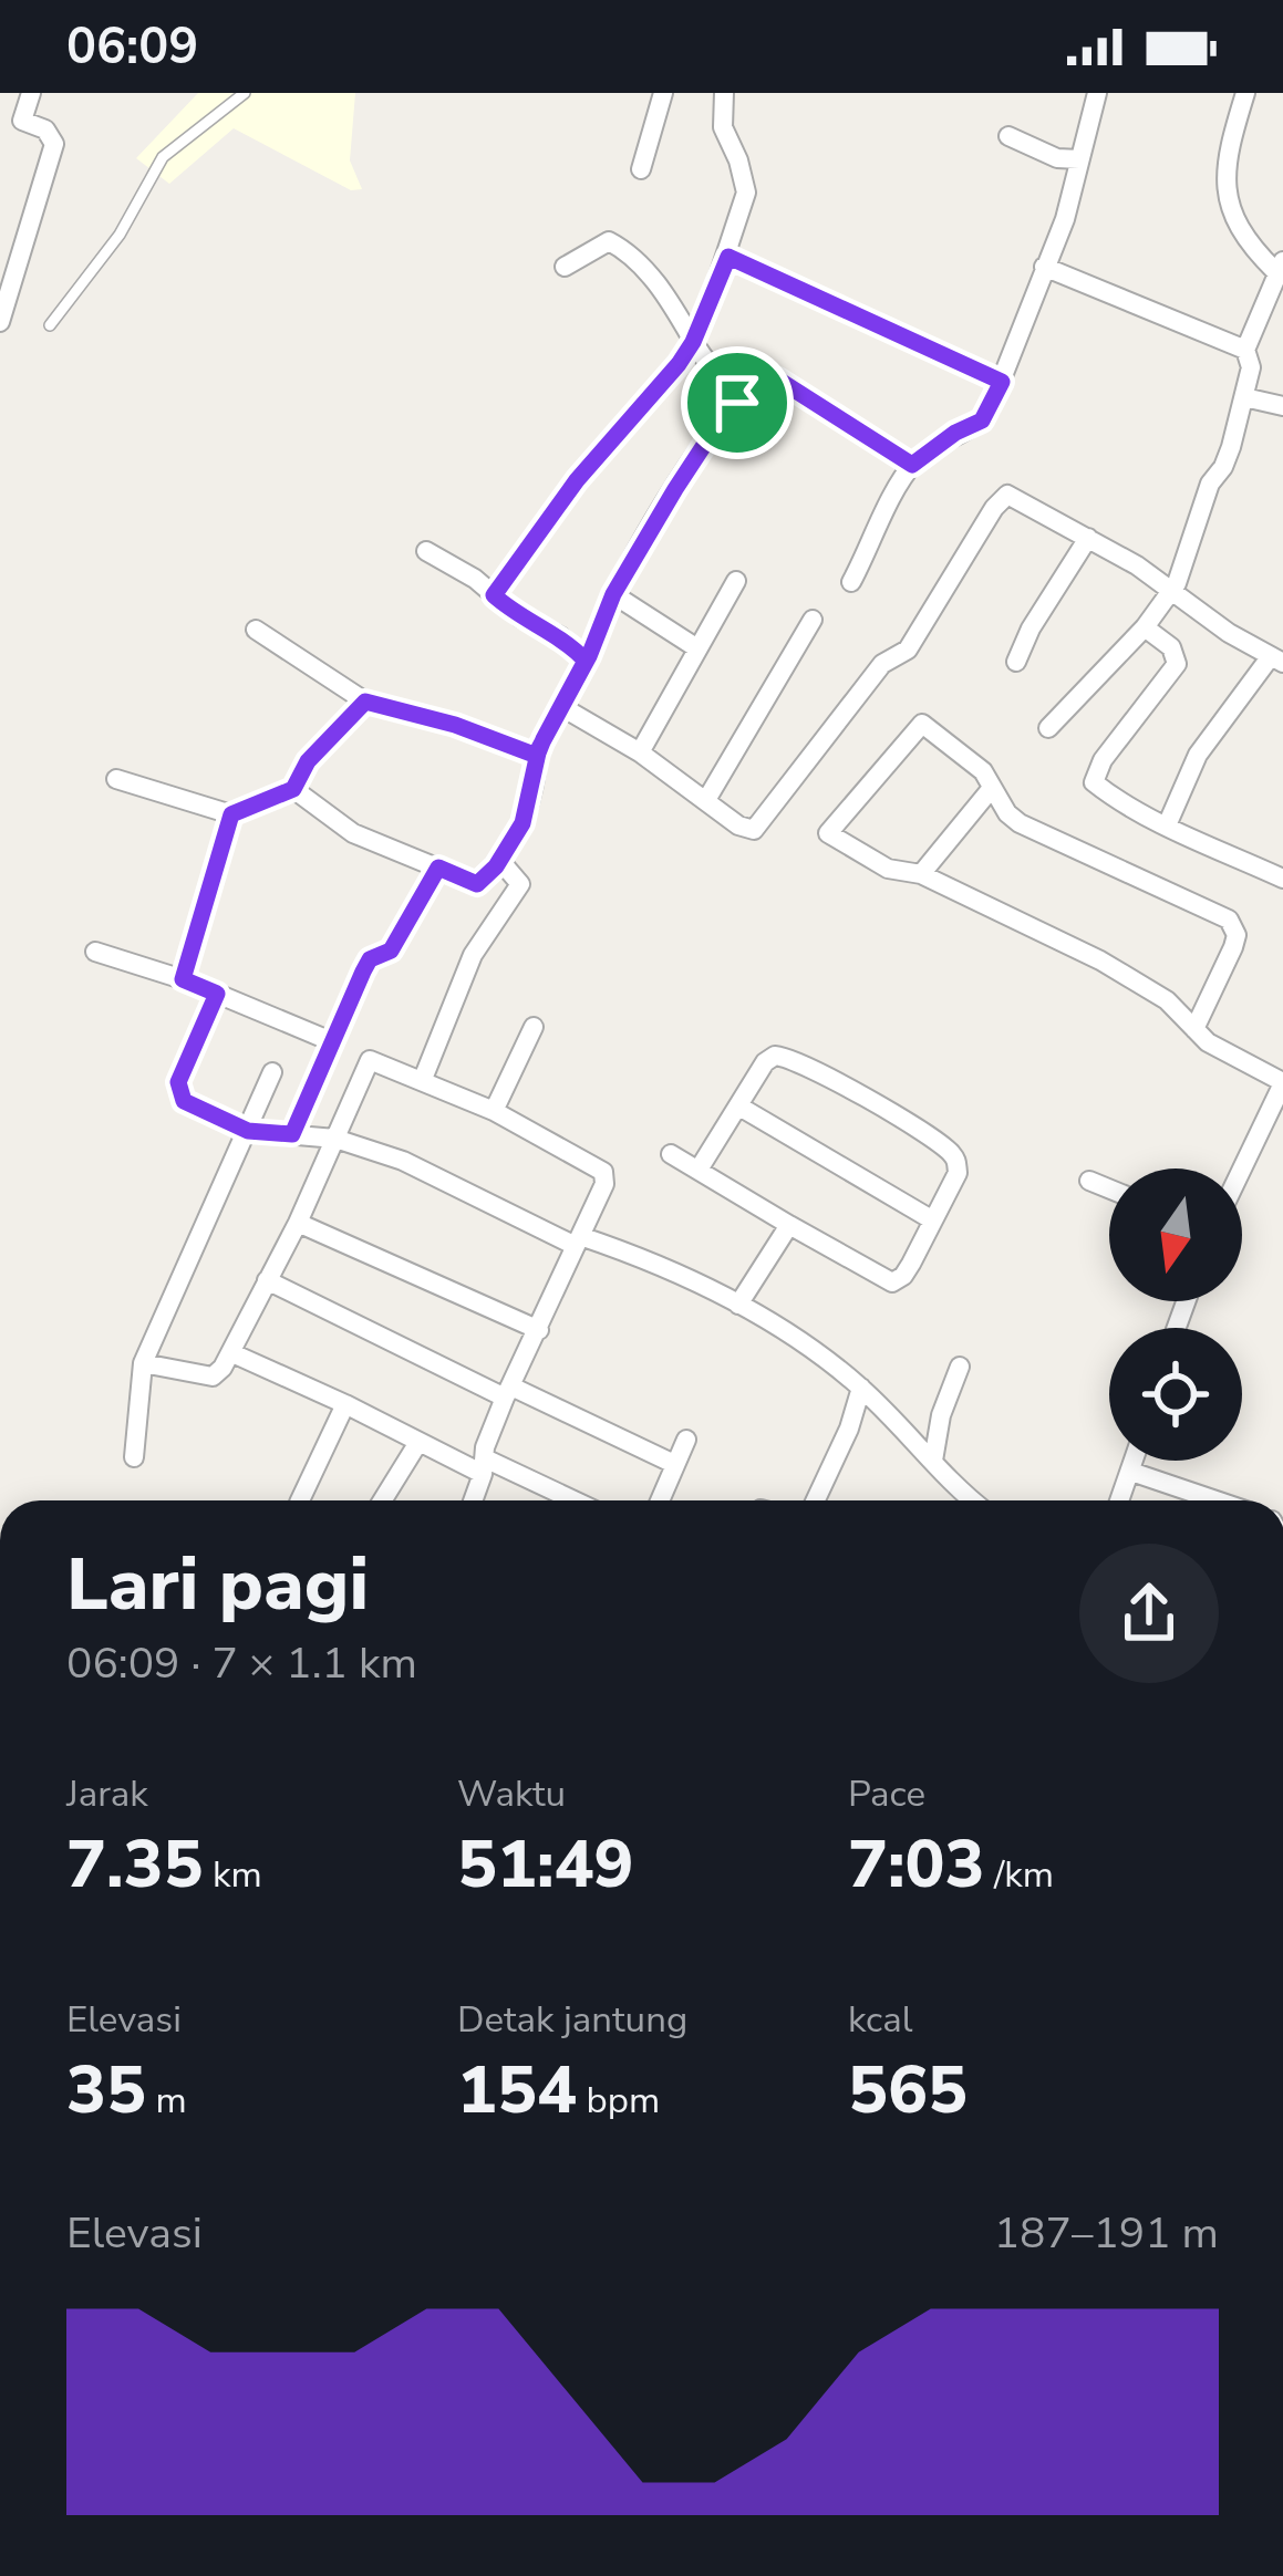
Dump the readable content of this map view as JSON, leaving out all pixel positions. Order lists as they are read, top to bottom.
{
  "north": "bottom",
  "page": {
    "status": "06:09",
    "heading": ["Lari pagi", "06:09 · 7 × 1.1 km"],
    "stats": [
      ["Jarak", "7.35 km"],
      ["Waktu", "51:49"],
      ["Pace", "7:03 /km"],
      ["Elevasi", "35 m"],
      ["Detak jantung", "154 bpm"],
      ["kcal", "565"]
    ],
    "chart": ["Elevasi", "187–191 m"]
  }
}
